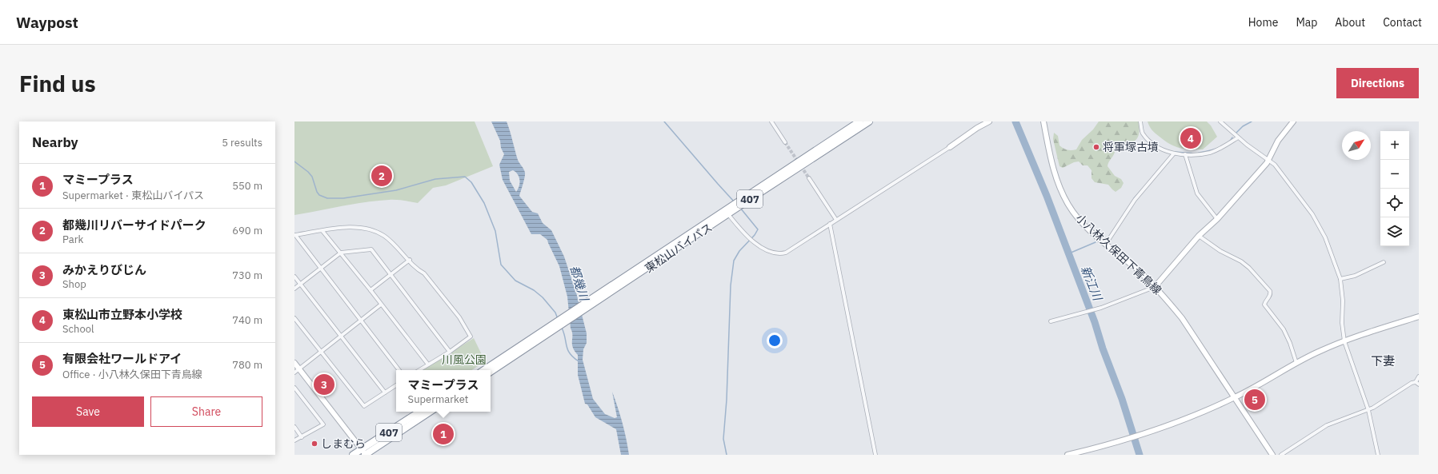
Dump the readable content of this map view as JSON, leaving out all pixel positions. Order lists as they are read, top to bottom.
{
  "streets": {
    "highway": ["407", "東松山バイパス"],
    "street": ["小八林久保田下青鳥線"]
  },
  "districts": ["下妻"],
  "water": ["都幾川", "新江川"],
  "parks": ["川風公園"],
  "places": ["将軍塚古墳", "しまむら"],
  "north": "top right",
  "page": {
    "header": "Waypost",
    "nav": [
      "Home",
      "Map",
      "About",
      "Contact"
    ],
    "buttons": [
      "Directions",
      ["Save", "Share"]
    ],
    "title": "Find us",
    "heading": ["Nearby", "5 results"],
    "pins": [
      "4",
      "2",
      "3",
      "5",
      "1"
    ],
    "map_buttons": ["+", "−"],
    "list": [
      {
        "mark": "1",
        "name": "マミープラス",
        "note": "Supermarket · 東松山バイパス",
        "value": "550 m"
      },
      {
        "mark": "2",
        "name": "都幾川リバーサイドパーク",
        "note": "Park",
        "value": "690 m"
      },
      {
        "mark": "3",
        "name": "みかえりびじん",
        "note": "Shop",
        "value": "730 m"
      },
      {
        "mark": "4",
        "name": "東松山市立野本小学校",
        "note": "School",
        "value": "740 m"
      },
      {
        "mark": "5",
        "name": "有限会社ワールドアイ",
        "note": "Office · 小八林久保田下青鳥線",
        "value": "780 m"
      }
    ],
    "popup": ["マミープラス", "Supermarket"]
  }
}
